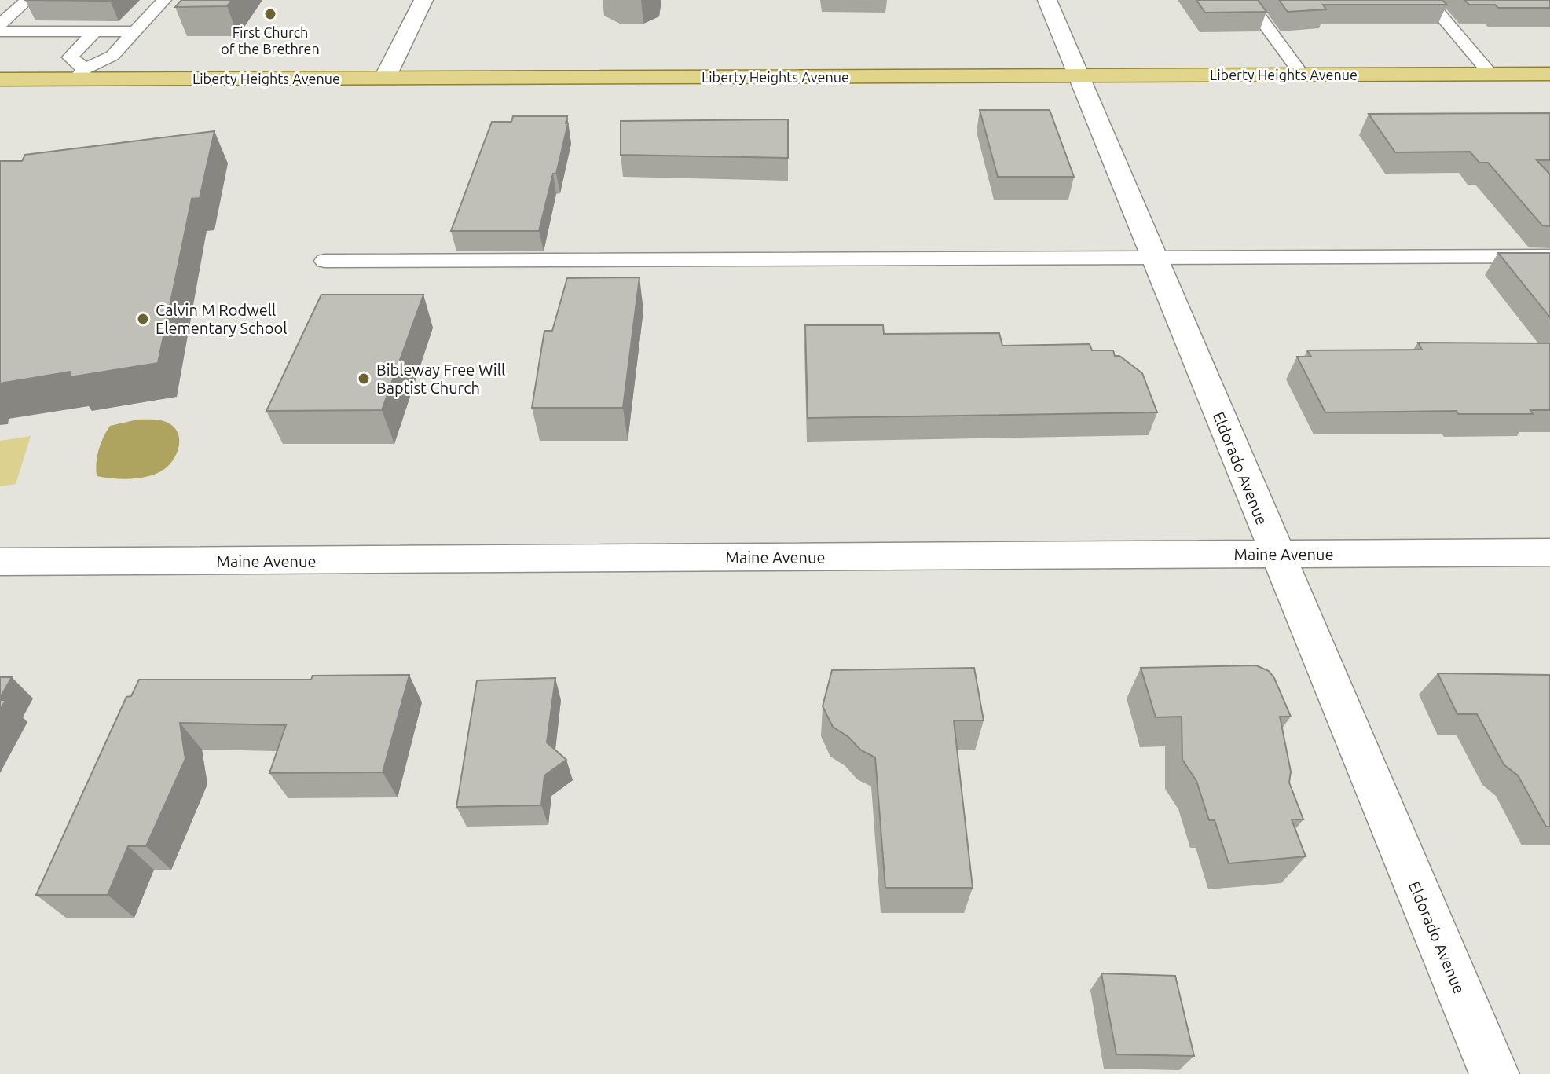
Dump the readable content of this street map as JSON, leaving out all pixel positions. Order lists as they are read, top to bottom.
{
  "streets": {
    "main road": ["Liberty Heights Avenue"],
    "street": ["Eldorado Avenue", "Maine Avenue"]
  },
  "crossings": [
    ["Liberty Heights Avenue", "Eldorado Avenue"],
    ["Eldorado Avenue", "Maine Avenue"]
  ],
  "places": ["First Church of the Brethren", "Calvin M Rodwell Elementary School", "Bibleway Free Will Baptist Church"]
}
